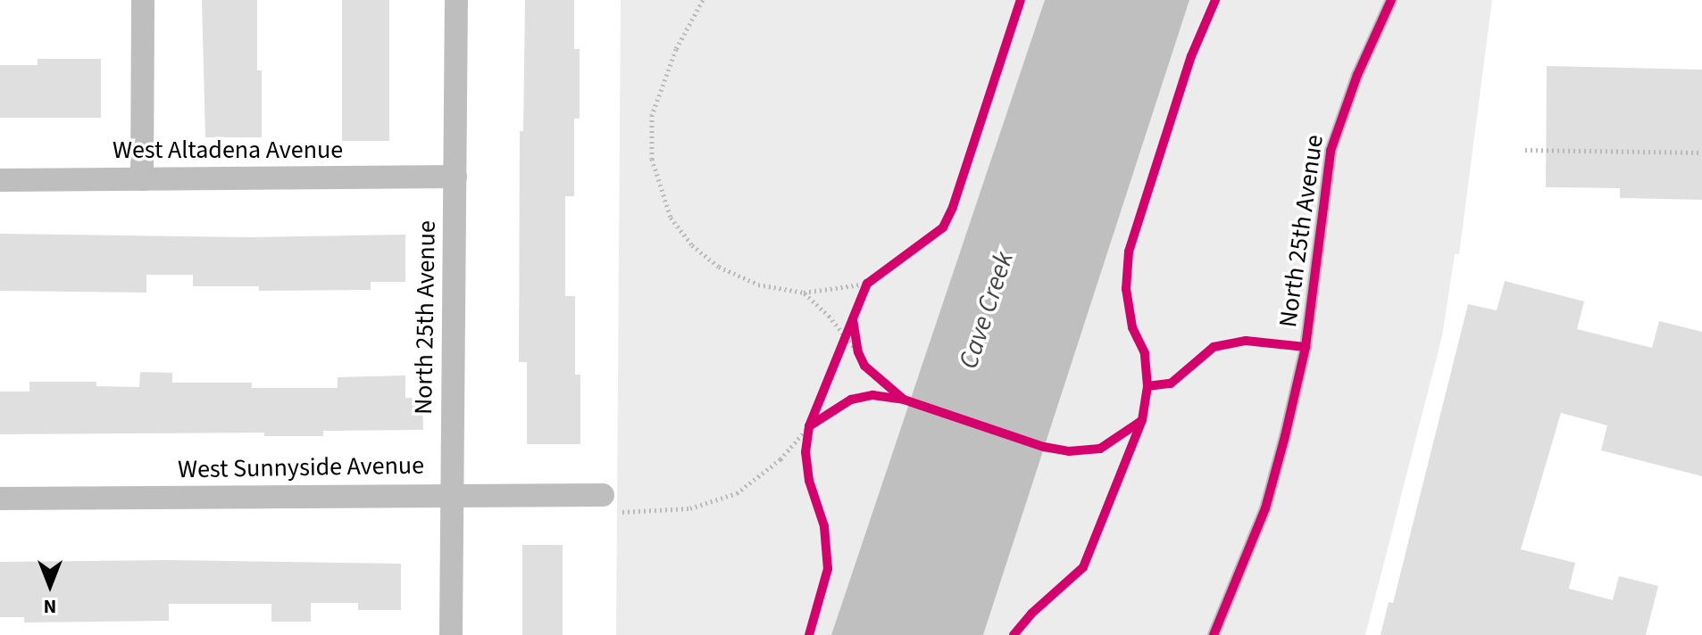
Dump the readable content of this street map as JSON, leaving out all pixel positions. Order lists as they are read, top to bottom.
{
  "streets": {
    "street": ["West Altadena Avenue", "North 25th Avenue", "West Sunnyside Avenue"]
  },
  "crossings": [
    ["West Altadena Avenue", "North 25th Avenue"],
    ["North 25th Avenue", "West Sunnyside Avenue"]
  ],
  "water": ["Cave Creek"],
  "north": "bottom"
}
